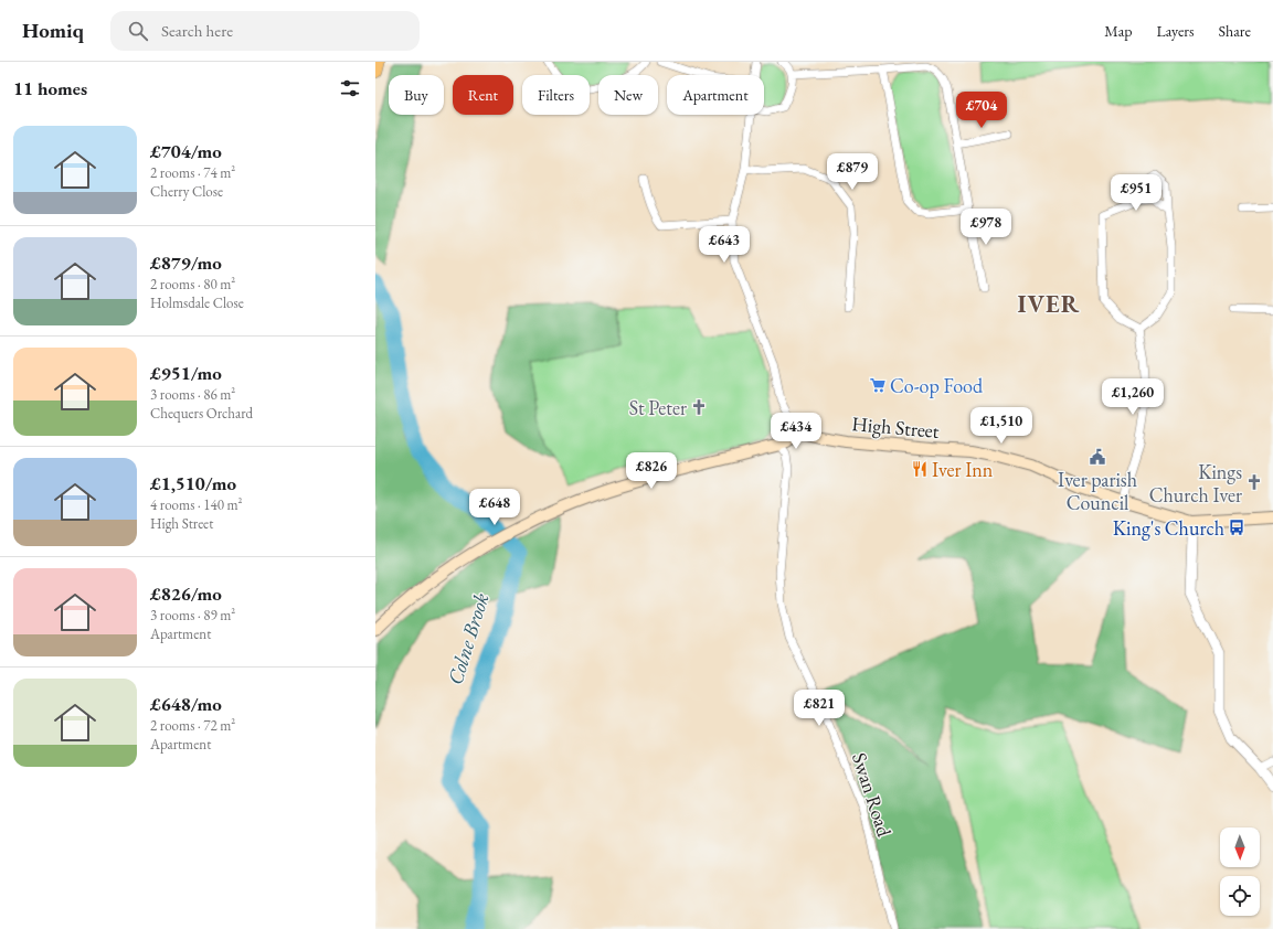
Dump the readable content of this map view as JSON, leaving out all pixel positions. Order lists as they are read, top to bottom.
{
  "streets": {
    "main road": ["High Street"],
    "street": ["Swan Road"]
  },
  "districts": ["IVER"],
  "water": ["Colne Brook"],
  "places": {
    "supermarket": ["Co-op Food"],
    "church": ["St Peter", "Kings Church Iver"],
    "public building": ["Iver parish Council"],
    "restaurant": ["Iver Inn"],
    "bus stop": ["King's Church"]
  },
  "north": "bottom",
  "page": {
    "header": "Homiq",
    "search": "Search here",
    "nav": ["Map", "Layers", "Share"],
    "heading": "11 homes",
    "chip": [
      "Buy",
      "Rent",
      "Filters",
      "New",
      "Apartment"
    ],
    "price": [
      "£704",
      "£879",
      "£951",
      "£978",
      "£643",
      "£1,260",
      "£1,510",
      "£434",
      "£826",
      "£648",
      "£821"
    ],
    "list": [
      {
        "name": "£704/mo",
        "note": "2 rooms · 74 m² · Cherry Close"
      },
      {
        "name": "£879/mo",
        "note": "2 rooms · 80 m² · Holmsdale Close"
      },
      {
        "name": "£951/mo",
        "note": "3 rooms · 86 m² · Chequers Orchard"
      },
      {
        "name": "£1,510/mo",
        "note": "4 rooms · 140 m² · High Street"
      },
      {
        "name": "£826/mo",
        "note": "3 rooms · 89 m² · Apartment"
      },
      {
        "name": "£648/mo",
        "note": "2 rooms · 72 m² · Apartment"
      }
    ]
  }
}
